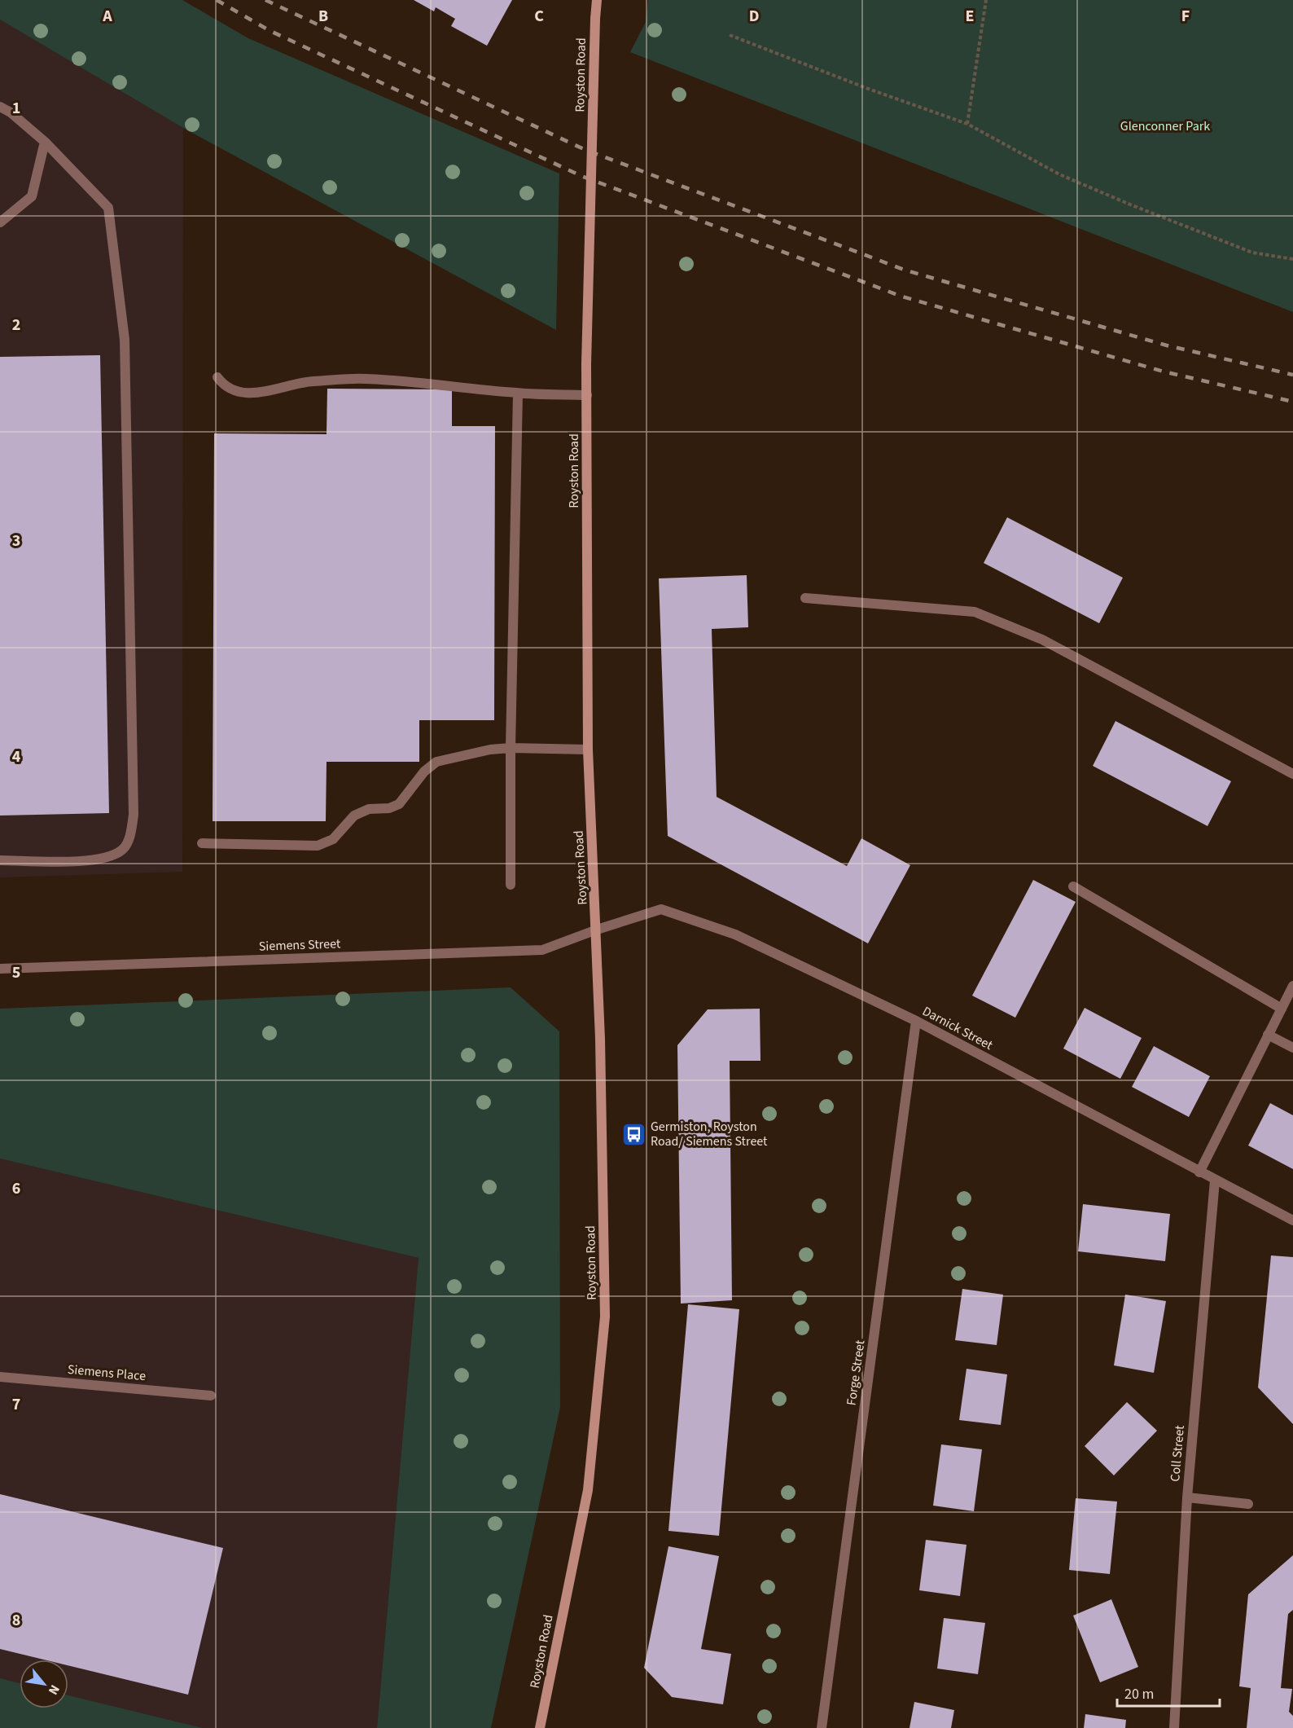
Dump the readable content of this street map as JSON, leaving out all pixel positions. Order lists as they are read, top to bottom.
{
  "streets": {
    "street": [
      "Royston Road",
      "Siemens Street",
      "Darnick Street",
      "Siemens Place",
      "Forge Street",
      "Coll Street"
    ]
  },
  "crossings": [
    ["Royston Road", "Siemens Street"],
    ["Royston Road", "Darnick Street"],
    ["Siemens Street", "Darnick Street"],
    ["Darnick Street", "Forge Street"],
    ["Darnick Street", "Coll Street"]
  ],
  "parks": ["Glenconner Park"],
  "places": {
    "bus stop": ["Germiston, Royston Road/ Siemens Street"]
  },
  "scale_bar": "20 m",
  "north": "bottom right",
  "grid": {
    "columns": [
      "A",
      "B",
      "C",
      "D",
      "E",
      "F"
    ],
    "rows": [
      "1",
      "2",
      "3",
      "4",
      "5",
      "6",
      "7",
      "8"
    ]
  }
}
